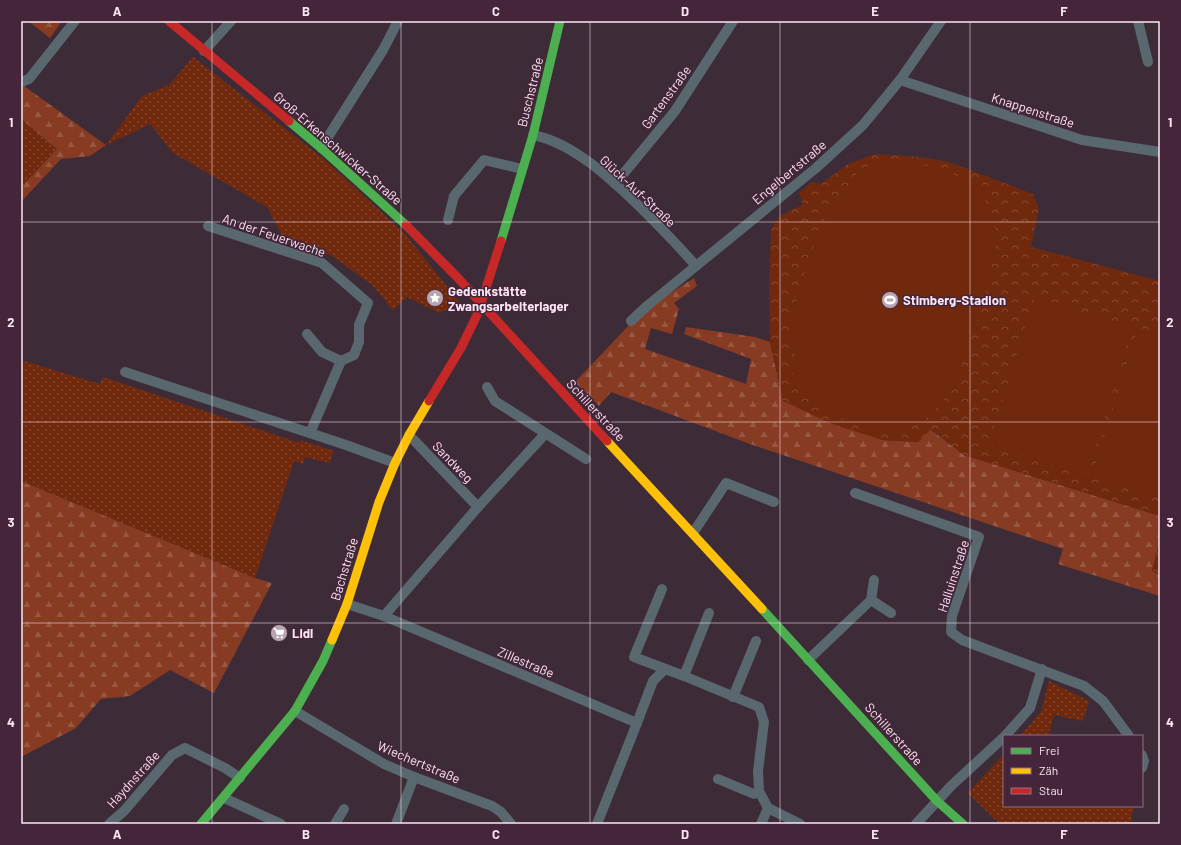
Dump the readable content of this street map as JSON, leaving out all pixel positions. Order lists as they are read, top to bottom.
{
  "streets": {
    "main road": [
      "Buschstraße",
      "Groß-Erkenschwicker-Straße",
      "Schillerstraße",
      "Bachstraße"
    ],
    "street": [
      "Gartenstraße",
      "Knappenstraße",
      "Engelbertstraße",
      "Glück-Auf-Straße",
      "An der Feuerwache",
      "Sandweg",
      "Halluinstraße",
      "Zillestraße",
      "Wiechertstraße",
      "Haydnstraße"
    ]
  },
  "crossings": [
    ["Buschstraße", "Groß-Erkenschwicker-Straße"],
    ["Buschstraße", "Glück-Auf-Straße"],
    ["Buschstraße", "Schillerstraße"],
    ["Buschstraße", "Bachstraße"],
    ["Gartenstraße", "Glück-Auf-Straße"],
    ["Knappenstraße", "Engelbertstraße"],
    ["Groß-Erkenschwicker-Straße", "Schillerstraße"],
    ["Groß-Erkenschwicker-Straße", "Bachstraße"],
    ["Engelbertstraße", "Glück-Auf-Straße"],
    ["Schillerstraße", "Bachstraße"],
    ["Sandweg", "Bachstraße"],
    ["Bachstraße", "Zillestraße"],
    ["Bachstraße", "Wiechertstraße"],
    ["Bachstraße", "Haydnstraße"]
  ],
  "places": {
    "place": ["Gedenkstätte Zwangsarbeiterlager"],
    "sports": ["Stimberg-Stadion"],
    "supermarket": ["Lidl"]
  },
  "legend": ["Frei", "Zäh", "Stau"],
  "grid": {
    "columns": [
      "A",
      "B",
      "C",
      "D",
      "E",
      "F"
    ],
    "rows": [
      "1",
      "2",
      "3",
      "4"
    ]
  }
}
